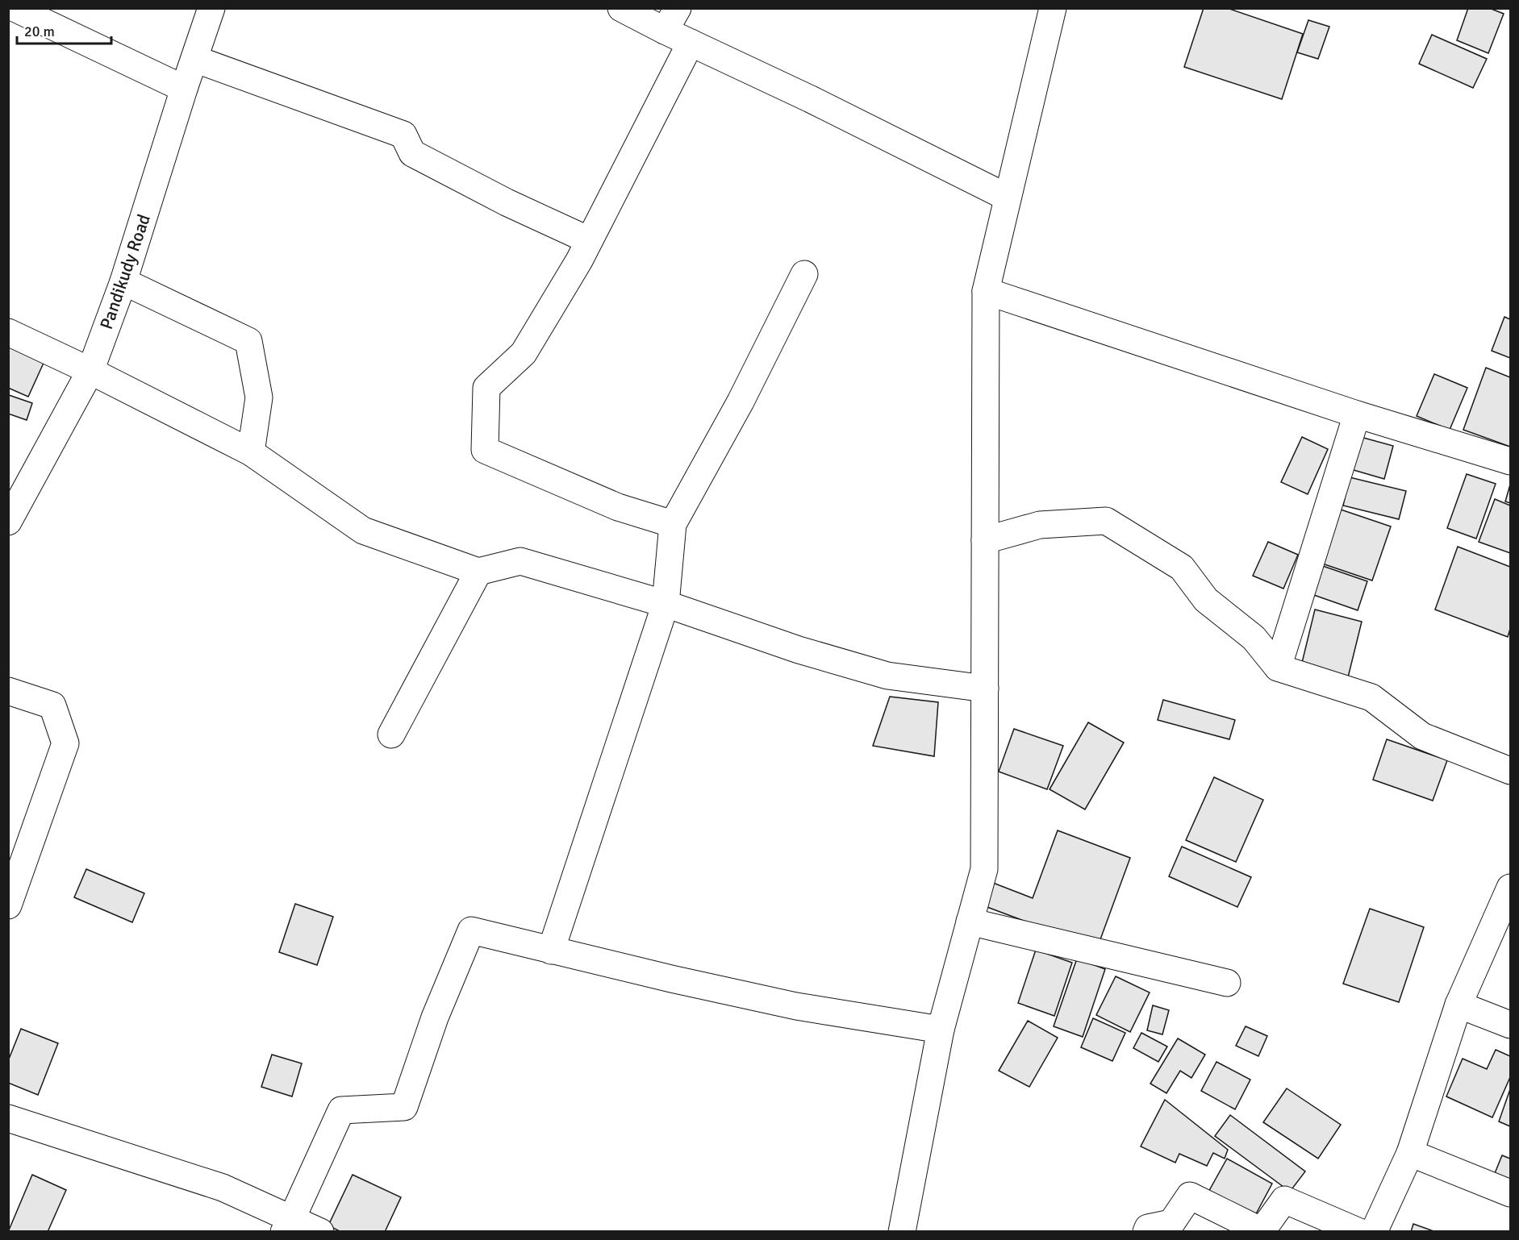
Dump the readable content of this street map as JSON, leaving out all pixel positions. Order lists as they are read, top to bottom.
{
  "streets": {
    "street": ["Pandikudy Road"]
  },
  "scale_bar": "20 m"
}
